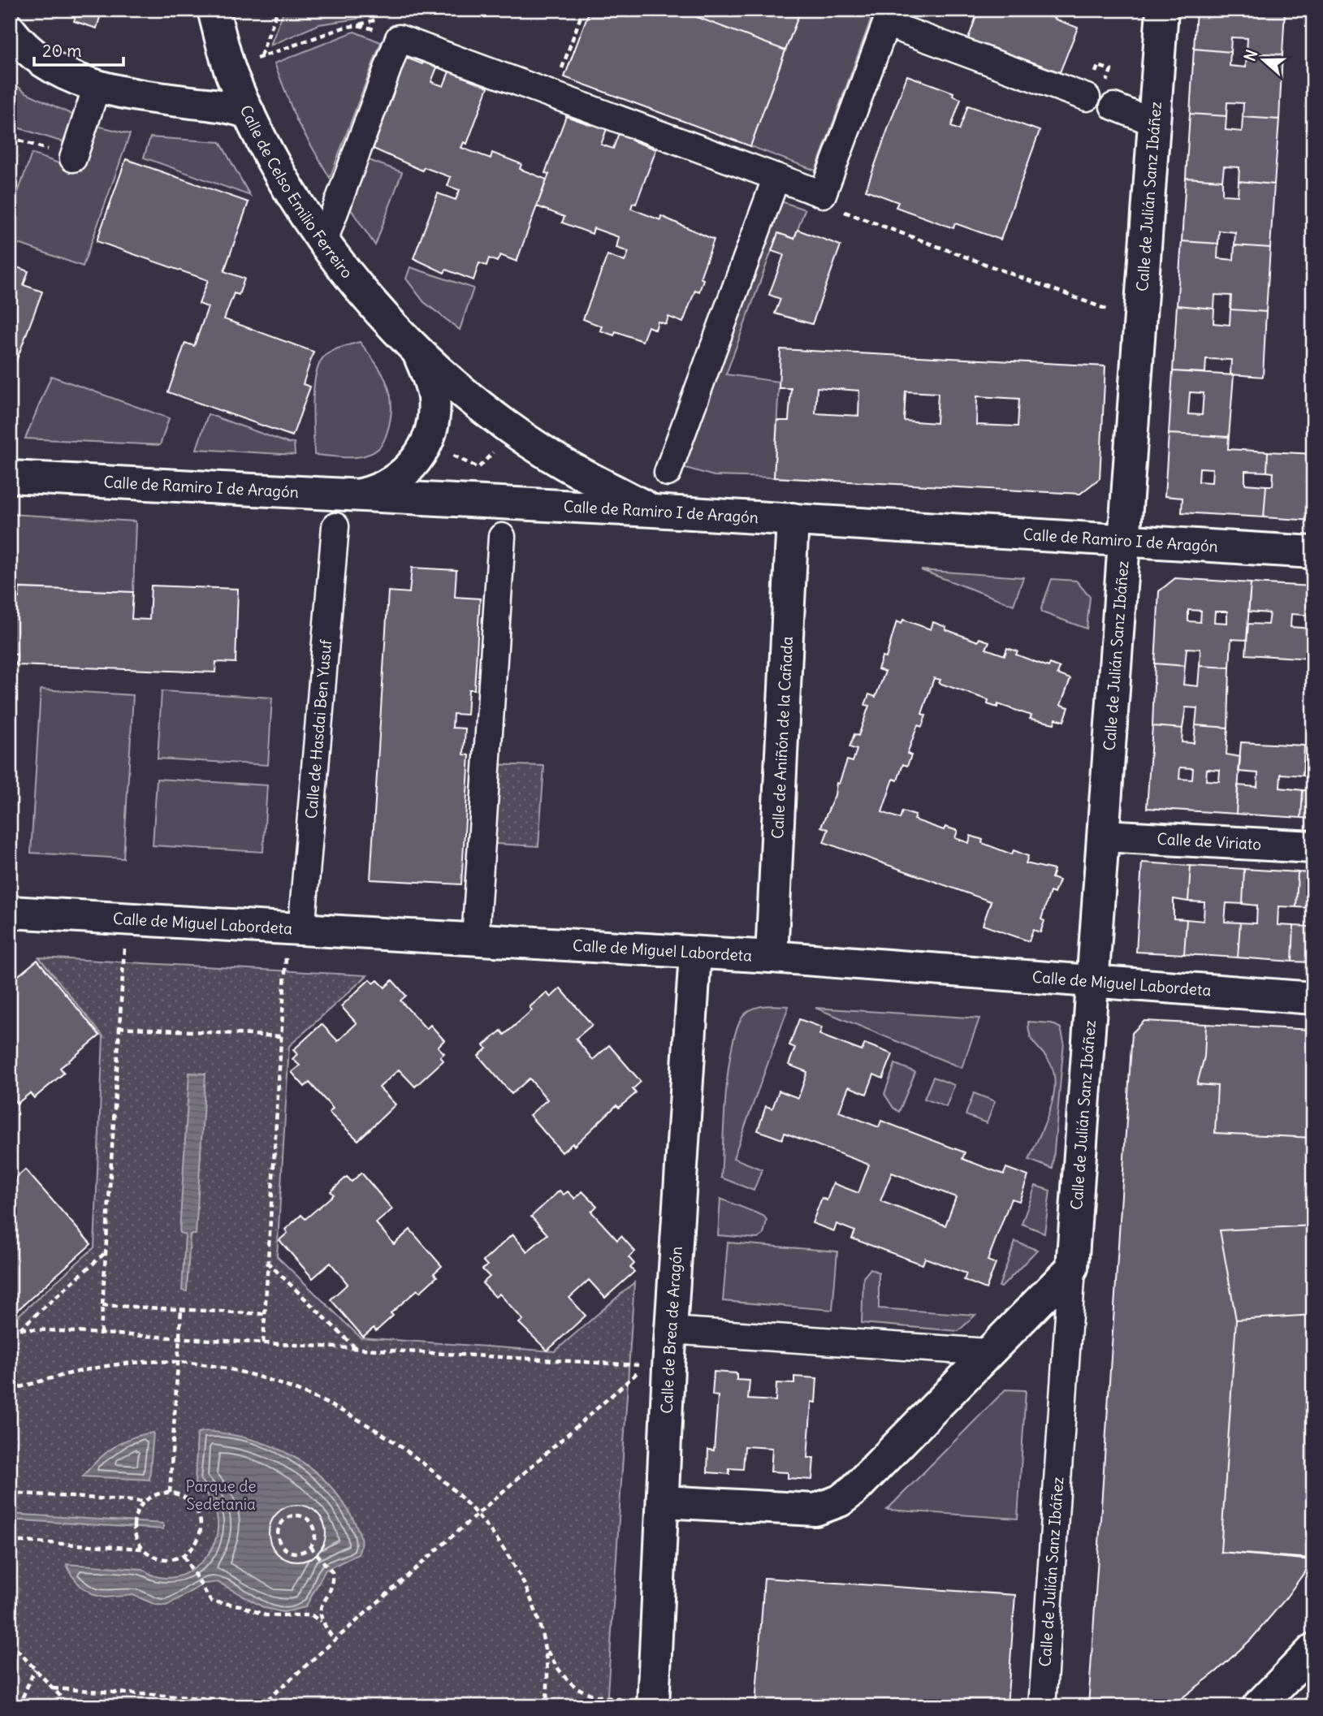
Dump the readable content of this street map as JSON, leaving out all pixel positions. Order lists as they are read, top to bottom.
{
  "streets": {
    "street": [
      "Calle de Celso Emilio Ferreiro",
      "Calle de Julián Sanz Ibáñez",
      "Calle de Ramiro I de Aragón",
      "Calle de Hasdai Ben Yusuf",
      "Calle de Aniñón de la Cañada",
      "Calle de Viriato",
      "Calle de Miguel Labordeta",
      "Calle de Brea de Aragón"
    ]
  },
  "crossings": [
    ["Calle de Celso Emilio Ferreiro", "Calle de Ramiro I de Aragón"],
    ["Calle de Julián Sanz Ibáñez", "Calle de Ramiro I de Aragón"],
    ["Calle de Julián Sanz Ibáñez", "Calle de Viriato"],
    ["Calle de Julián Sanz Ibáñez", "Calle de Miguel Labordeta"],
    ["Calle de Ramiro I de Aragón", "Calle de Aniñón de la Cañada"],
    ["Calle de Hasdai Ben Yusuf", "Calle de Miguel Labordeta"],
    ["Calle de Aniñón de la Cañada", "Calle de Miguel Labordeta"],
    ["Calle de Miguel Labordeta", "Calle de Brea de Aragón"]
  ],
  "parks": ["Parque de Sedetania"],
  "scale_bar": "20 m",
  "north": "left"
}
